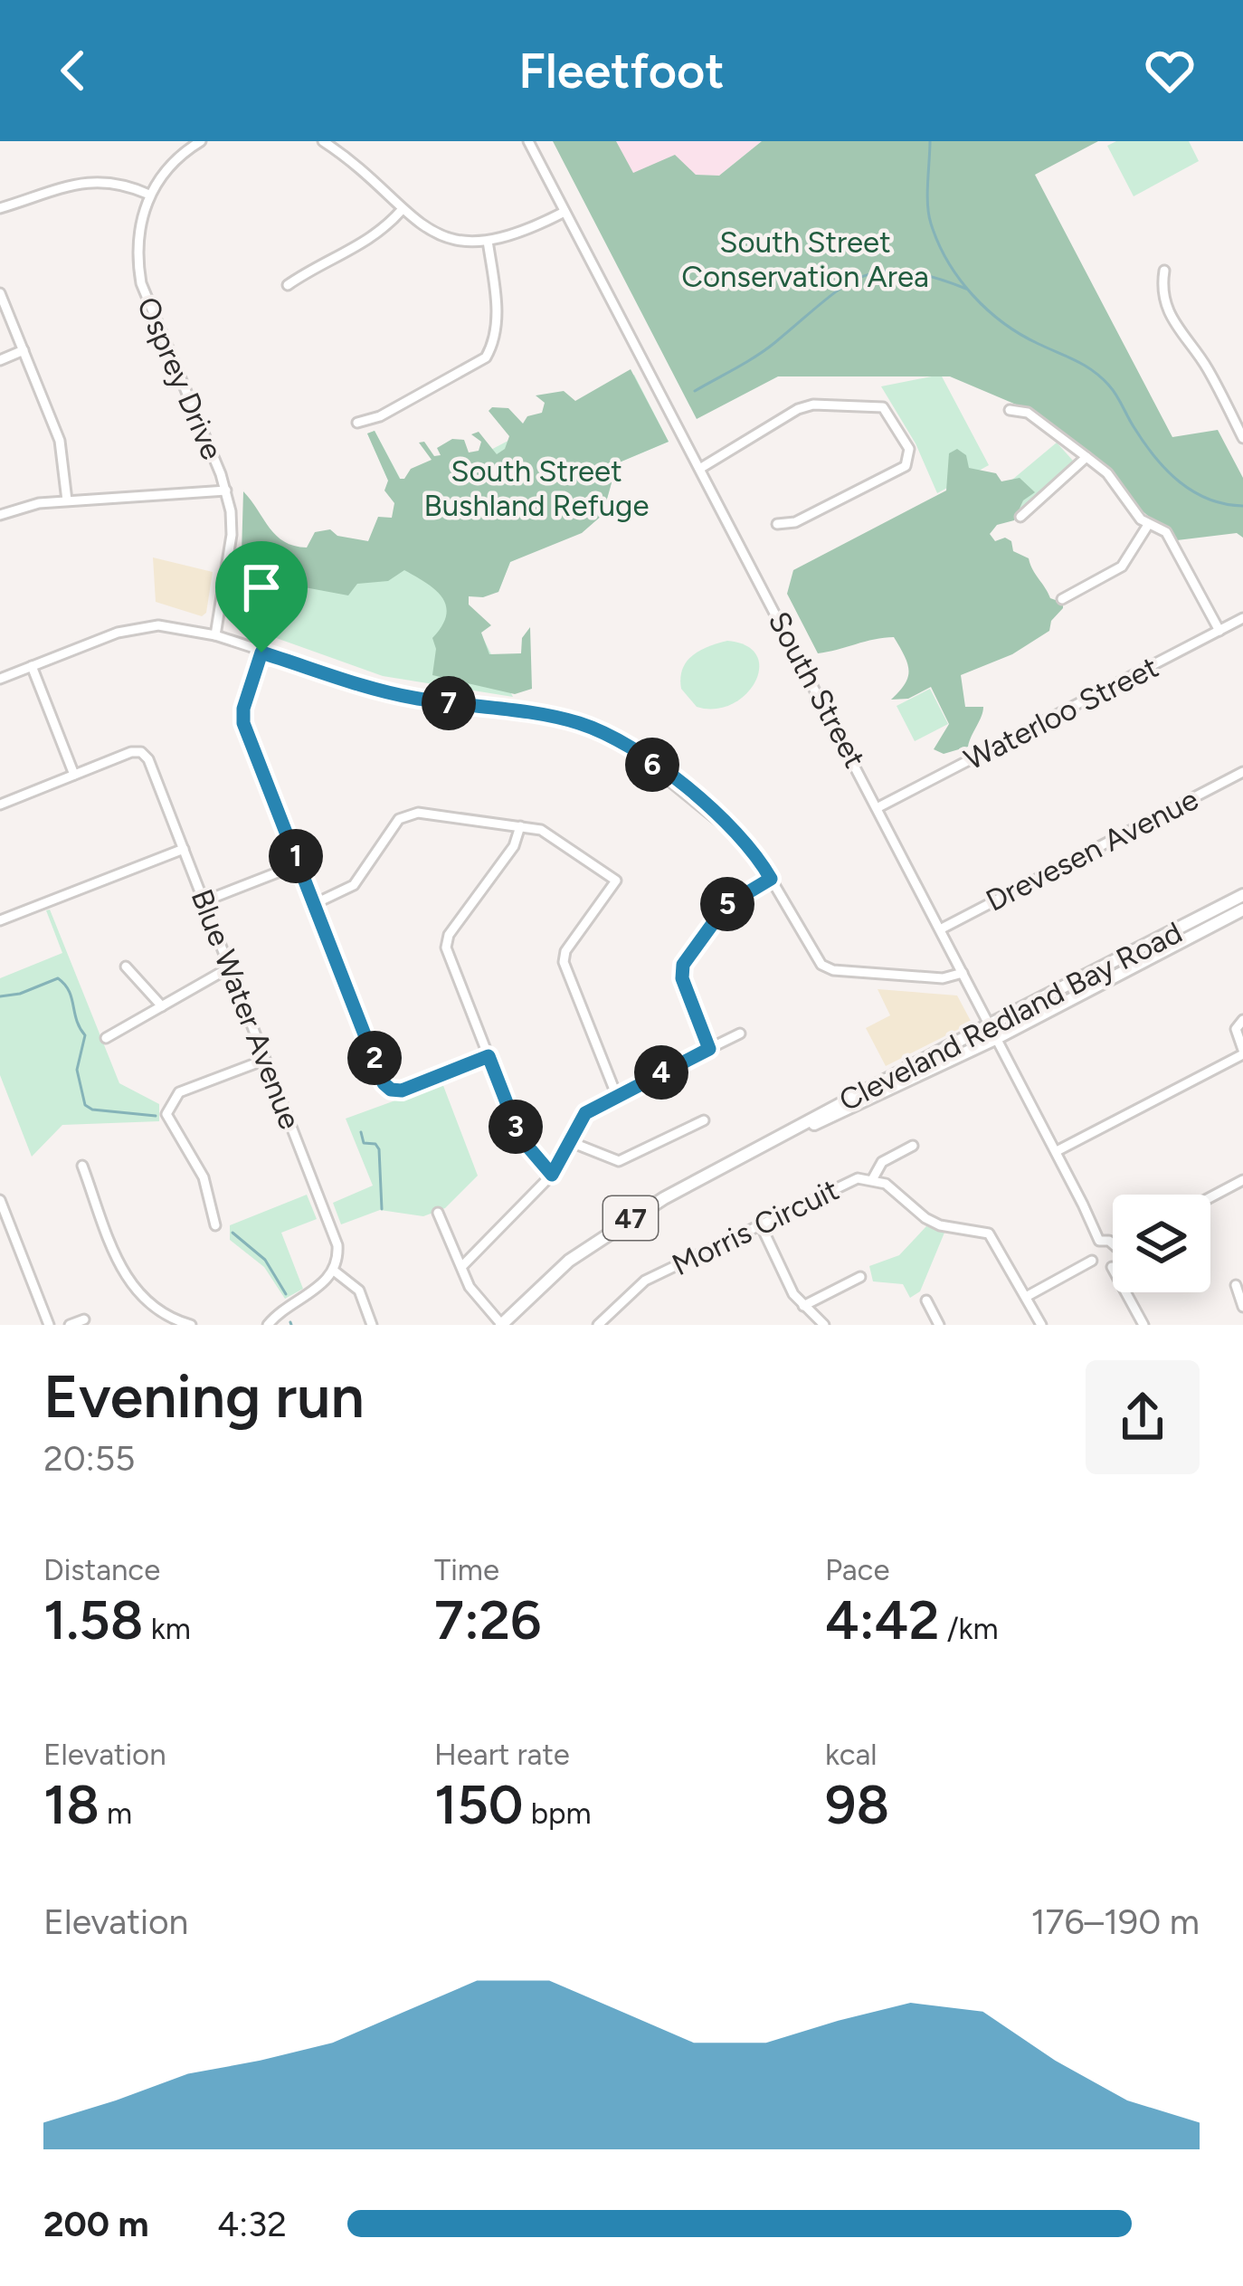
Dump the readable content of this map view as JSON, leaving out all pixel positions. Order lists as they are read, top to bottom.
{
  "streets": {
    "highway": ["Cleveland Redland Bay Road", "47"],
    "street": [
      "Osprey Drive",
      "South Street",
      "Waterloo Street",
      "Drevesen Avenue",
      "Blue Water Avenue",
      "Morris Circuit"
    ]
  },
  "crossings": [
    ["South Street", "Waterloo Street"],
    ["South Street", "Drevesen Avenue"],
    ["South Street", "Cleveland Redland Bay Road"]
  ],
  "parks": ["South Street Conservation Area", "South Street Bushland Refuge"],
  "page": {
    "header": "Fleetfoot",
    "pins": [
      "7",
      "6",
      "1",
      "5",
      "2",
      "4",
      "3"
    ],
    "heading": ["Evening run", "20:55"],
    "stats": [
      ["Distance", "1.58 km"],
      ["Time", "7:26"],
      ["Pace", "4:42 /km"],
      ["Elevation", "18 m"],
      ["Heart rate", "150 bpm"],
      ["kcal", "98"]
    ],
    "chart": ["Elevation", "176–190 m"],
    "list": [
      {
        "name": "200 m",
        "note": "4:32"
      }
    ]
  }
}
